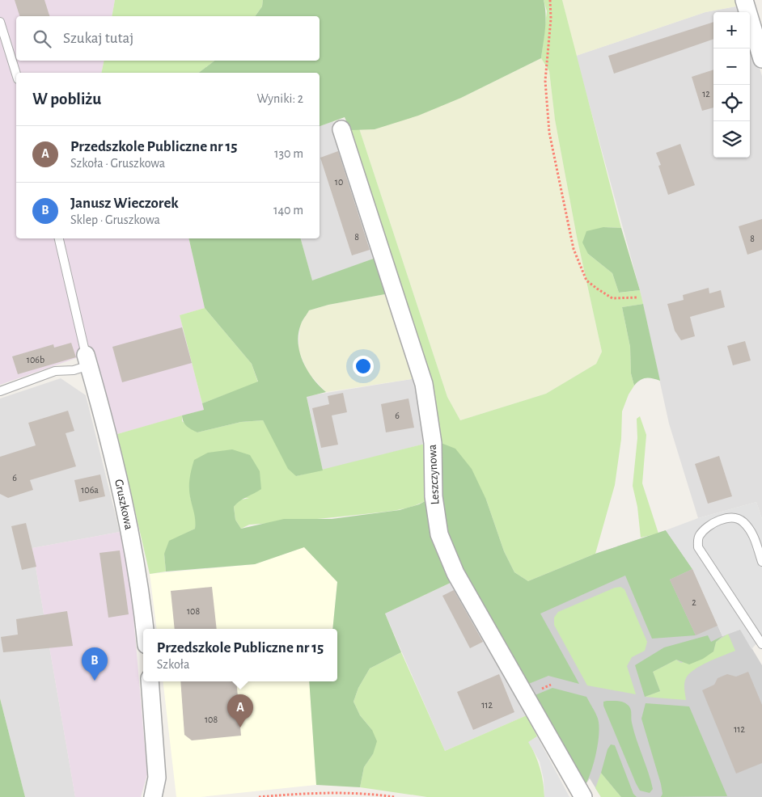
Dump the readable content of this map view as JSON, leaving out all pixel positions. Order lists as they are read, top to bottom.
{
  "streets": {
    "street": ["Leszczynowa", "Gruszkowa"]
  },
  "house_numbers": [
    "12",
    "10",
    "8",
    "8",
    "106b",
    "6",
    "6",
    "106a",
    "2",
    "108",
    "112",
    "108",
    "112"
  ],
  "page": {
    "map_buttons": ["+", "−"],
    "search": "Szukaj tutaj",
    "heading": ["W pobliżu", "Wyniki: 2"],
    "list": [
      {
        "mark": "A",
        "name": "Przedszkole Publiczne nr 15",
        "note": "Szkoła · Gruszkowa",
        "value": "130 m"
      },
      {
        "mark": "B",
        "name": "Janusz Wieczorek",
        "note": "Sklep · Gruszkowa",
        "value": "140 m"
      }
    ],
    "popup": ["Przedszkole Publiczne nr 15", "Szkoła"],
    "pins": ["B", "A"]
  }
}
